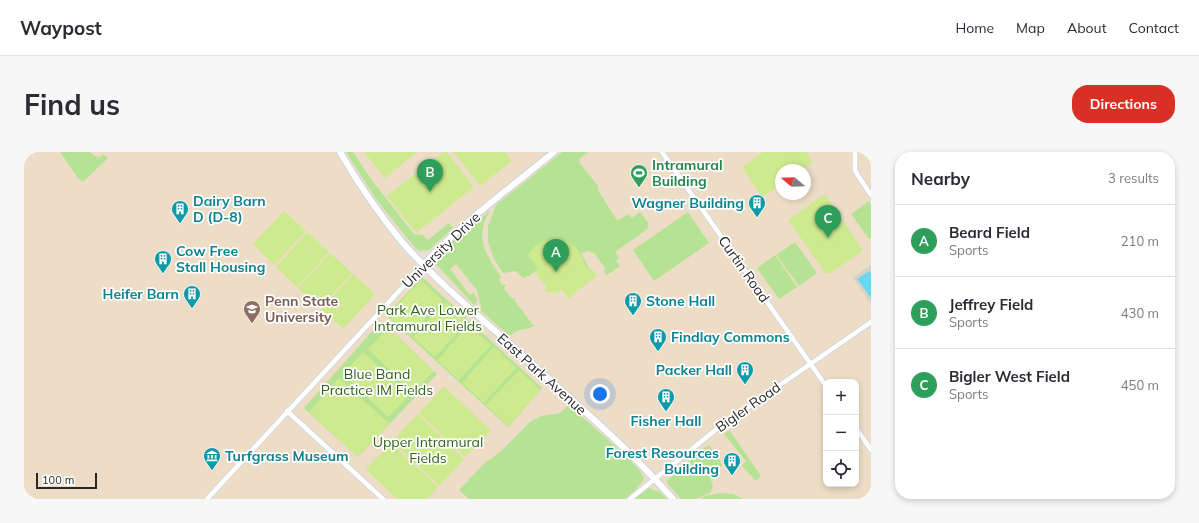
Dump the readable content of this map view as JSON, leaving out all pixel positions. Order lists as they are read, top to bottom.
{
  "streets": {
    "main road": ["University Drive", "East Park Avenue"],
    "street": ["Curtin Road", "Bigler Road"]
  },
  "crossings": [
    ["University Drive", "East Park Avenue"],
    ["Curtin Road", "Bigler Road"],
    ["East Park Avenue", "Bigler Road"]
  ],
  "parks": ["Park Ave Lower Intramural Fields", "Blue Band Practice IM Fields", "Upper Intramural Fields"],
  "places": {
    "sports": ["Intramural Building"],
    "building": [
      "Wagner Building",
      "Dairy Barn D (D-8)",
      "Cow Free Stall Housing",
      "Heifer Barn",
      "Stone Hall",
      "Findlay Commons",
      "Packer Hall",
      "Fisher Hall",
      "Forest Resources Building"
    ],
    "school or university": ["Penn State University"],
    "museum": ["Turfgrass Museum"]
  },
  "scale_bar": "100 m",
  "north": "left",
  "page": {
    "header": "Waypost",
    "nav": [
      "Home",
      "Map",
      "About",
      "Contact"
    ],
    "buttons": "Directions",
    "title": "Find us",
    "heading": ["Nearby", "3 results"],
    "pins": ["B", "C", "A"],
    "list": [
      {
        "mark": "A",
        "name": "Beard Field",
        "note": "Sports",
        "value": "210 m"
      },
      {
        "mark": "B",
        "name": "Jeffrey Field",
        "note": "Sports",
        "value": "430 m"
      },
      {
        "mark": "C",
        "name": "Bigler West Field",
        "note": "Sports",
        "value": "450 m"
      }
    ],
    "map_buttons": ["+", "−"],
    "scale": "100 m"
  }
}
